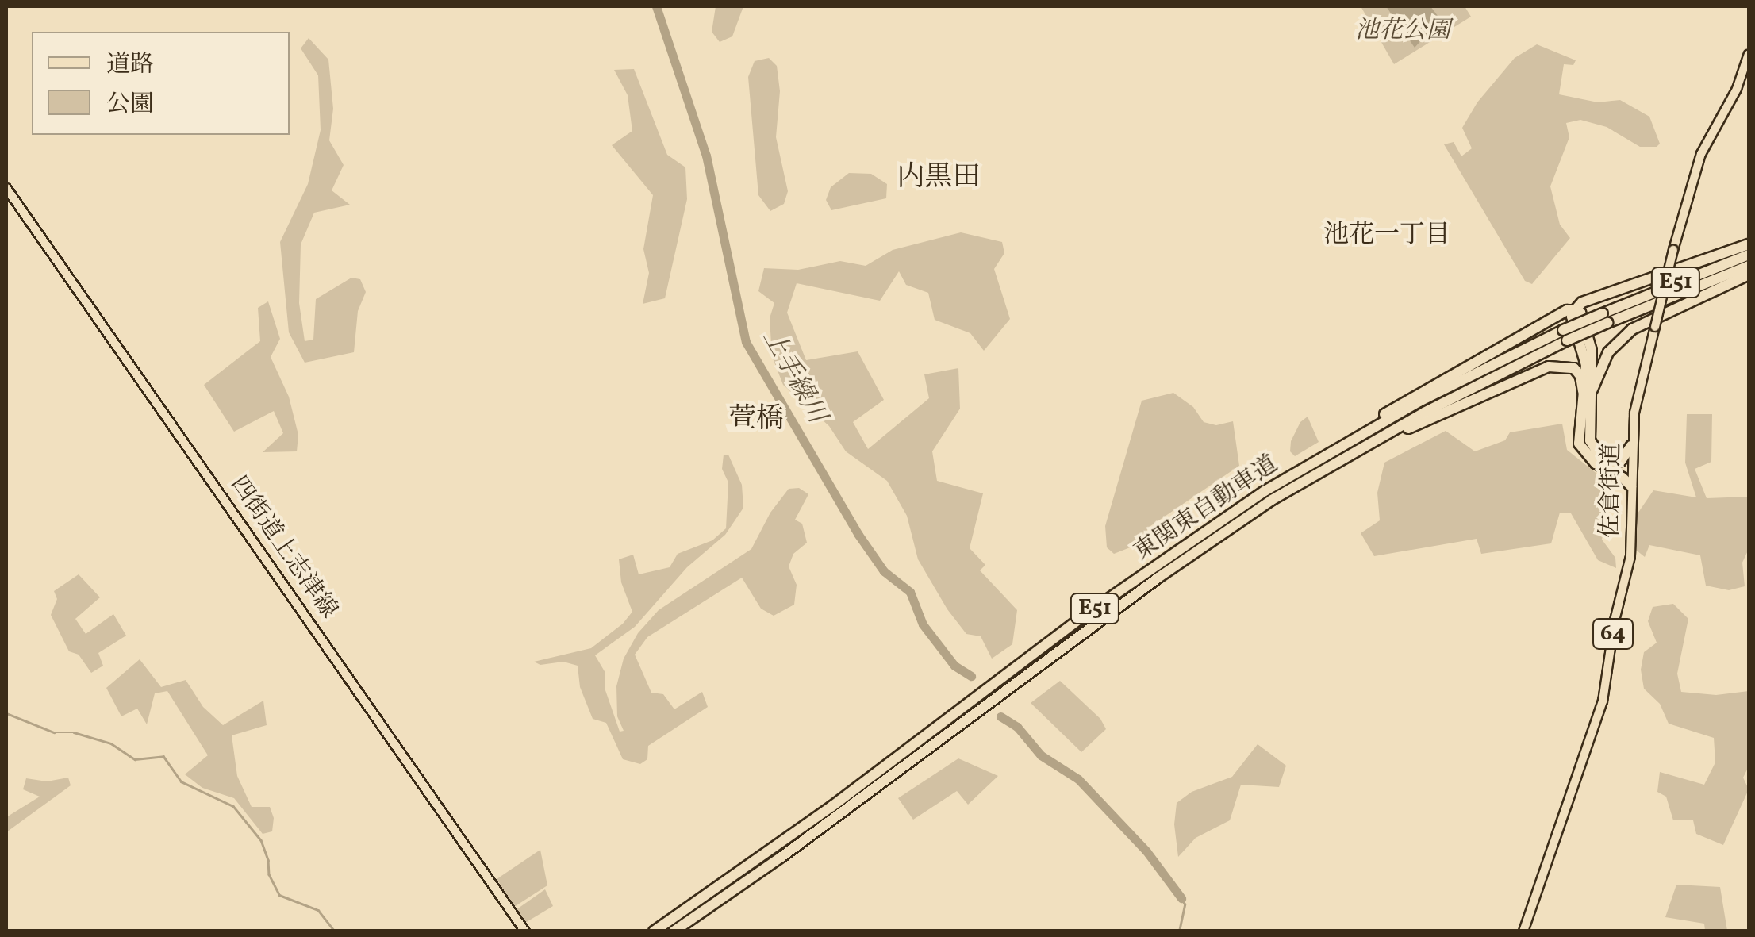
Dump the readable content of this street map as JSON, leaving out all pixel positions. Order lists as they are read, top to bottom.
{
  "streets": {
    "highway": ["E51", "東関東自動車道"],
    "main road": ["佐倉街道", "四街道上志津線", "64"]
  },
  "districts": ["内黒田", "池花一丁目", "萱橋"],
  "water": ["上手繰川"],
  "parks": ["池花公園"],
  "legend": ["道路", "公園"]
}
